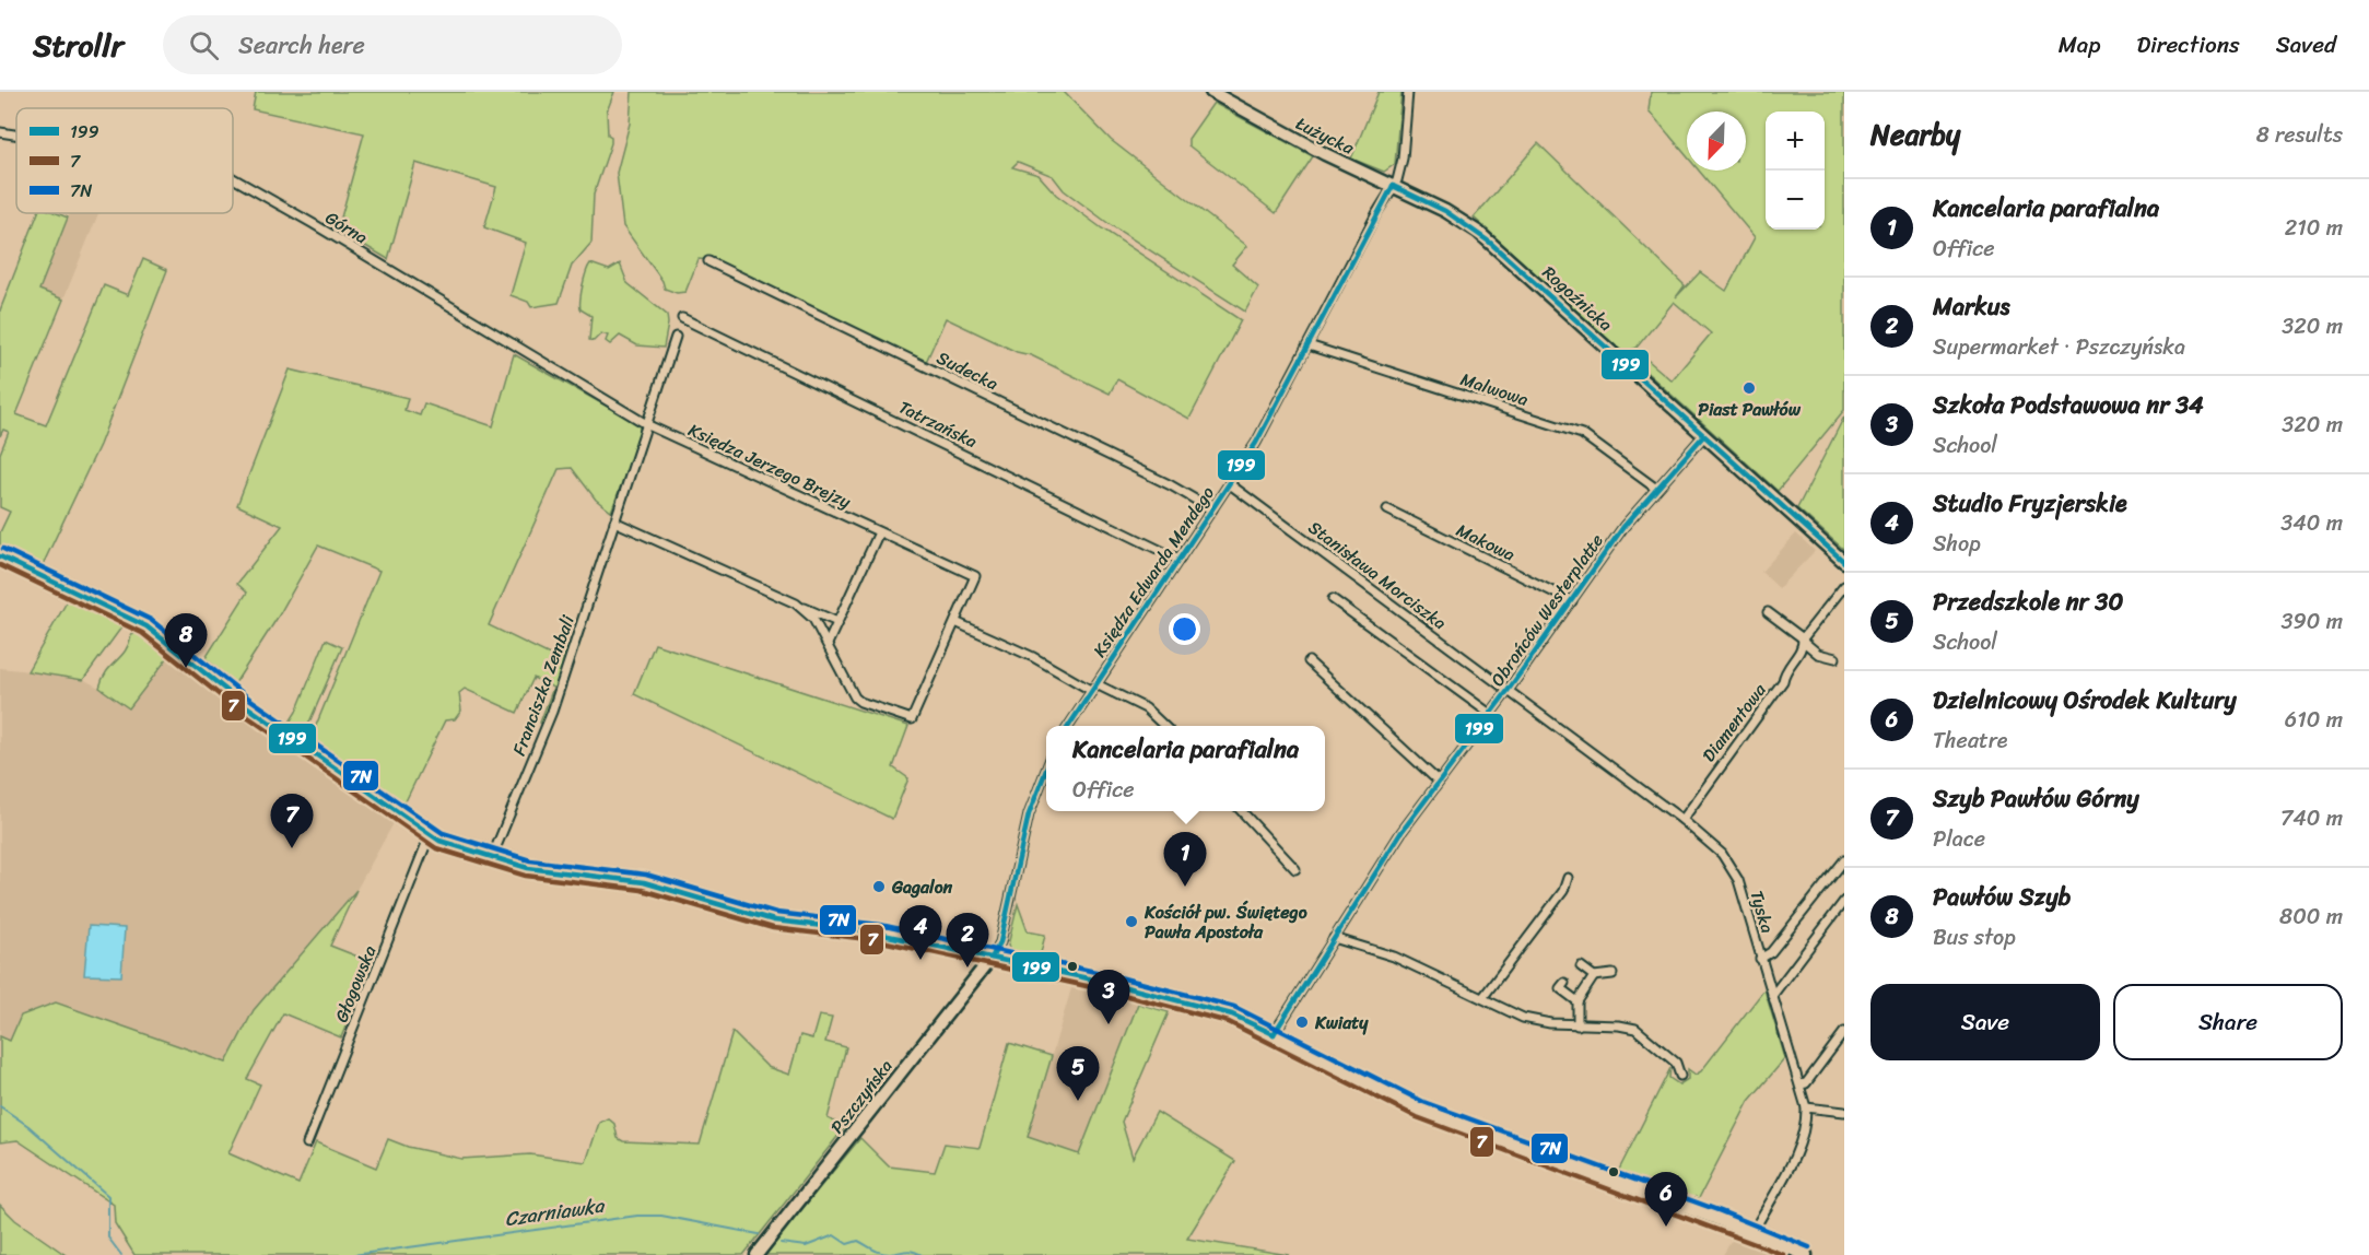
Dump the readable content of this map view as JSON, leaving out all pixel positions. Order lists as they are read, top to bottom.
{
  "streets": {
    "street": [
      "Łużycka",
      "Górna",
      "Rogoźnicka",
      "Sudecka",
      "Malwowa",
      "Tatrzańska",
      "Księdza Jerzego Brejzy",
      "Makowa",
      "Księdza Edwarda Mendego",
      "Stanisława Morciszka",
      "Obrońców Westerplatte",
      "Franciszka Zembali",
      "Diamentowa",
      "Tyska",
      "Głogowska",
      "Pszczyńska"
    ]
  },
  "crossings": [
    ["Łużycka", "Rogoźnicka"],
    ["Łużycka", "Księdza Edwarda Mendego"],
    ["Górna", "Księdza Jerzego Brejzy"],
    ["Górna", "Franciszka Zembali"],
    ["Rogoźnicka", "Księdza Edwarda Mendego"],
    ["Rogoźnicka", "Obrońców Westerplatte"],
    ["Sudecka", "Księdza Edwarda Mendego"],
    ["Malwowa", "Księdza Edwarda Mendego"],
    ["Malwowa", "Obrońców Westerplatte"],
    ["Tatrzańska", "Księdza Edwarda Mendego"],
    ["Księdza Jerzego Brejzy", "Franciszka Zembali"],
    ["Makowa", "Obrońców Westerplatte"],
    ["Księdza Edwarda Mendego", "Stanisława Morciszka"],
    ["Stanisława Morciszka", "Obrońców Westerplatte"],
    ["Stanisława Morciszka", "Tyska"],
    ["Obrońców Westerplatte", "Tyska"],
    ["Diamentowa", "Tyska"]
  ],
  "water": ["Czarniawka"],
  "places": [
    "Piast Pawłów",
    "Gagalon",
    "Kościół pw. Świętego Pawła Apostoła",
    "Kwiaty"
  ],
  "lines": ["transit line 199", "transit line 7N", "transit line 7"],
  "legend": ["199", "7", "7N"],
  "north": "bottom left",
  "page": {
    "header": "Strollr",
    "search": "Search here",
    "nav": ["Map", "Directions", "Saved"],
    "heading": ["Nearby", "8 results"],
    "map_buttons": ["+", "−"],
    "list": [
      {
        "mark": "1",
        "name": "Kancelaria parafialna",
        "note": "Office",
        "value": "210 m"
      },
      {
        "mark": "2",
        "name": "Markus",
        "note": "Supermarket · Pszczyńska",
        "value": "320 m"
      },
      {
        "mark": "3",
        "name": "Szkoła Podstawowa nr 34",
        "note": "School",
        "value": "320 m"
      },
      {
        "mark": "4",
        "name": "Studio Fryzjerskie",
        "note": "Shop",
        "value": "340 m"
      },
      {
        "mark": "5",
        "name": "Przedszkole nr 30",
        "note": "School",
        "value": "390 m"
      },
      {
        "mark": "6",
        "name": "Dzielnicowy Ośrodek Kultury",
        "note": "Theatre",
        "value": "610 m"
      },
      {
        "mark": "7",
        "name": "Szyb Pawłów Górny",
        "note": "Place",
        "value": "740 m"
      },
      {
        "mark": "8",
        "name": "Pawłów Szyb",
        "note": "Bus stop",
        "value": "800 m"
      }
    ],
    "pins": [
      "8",
      "7",
      "1",
      "4",
      "2",
      "3",
      "5",
      "6"
    ],
    "popup": ["Kancelaria parafialna", "Office"],
    "buttons": ["Save", "Share"]
  }
}
